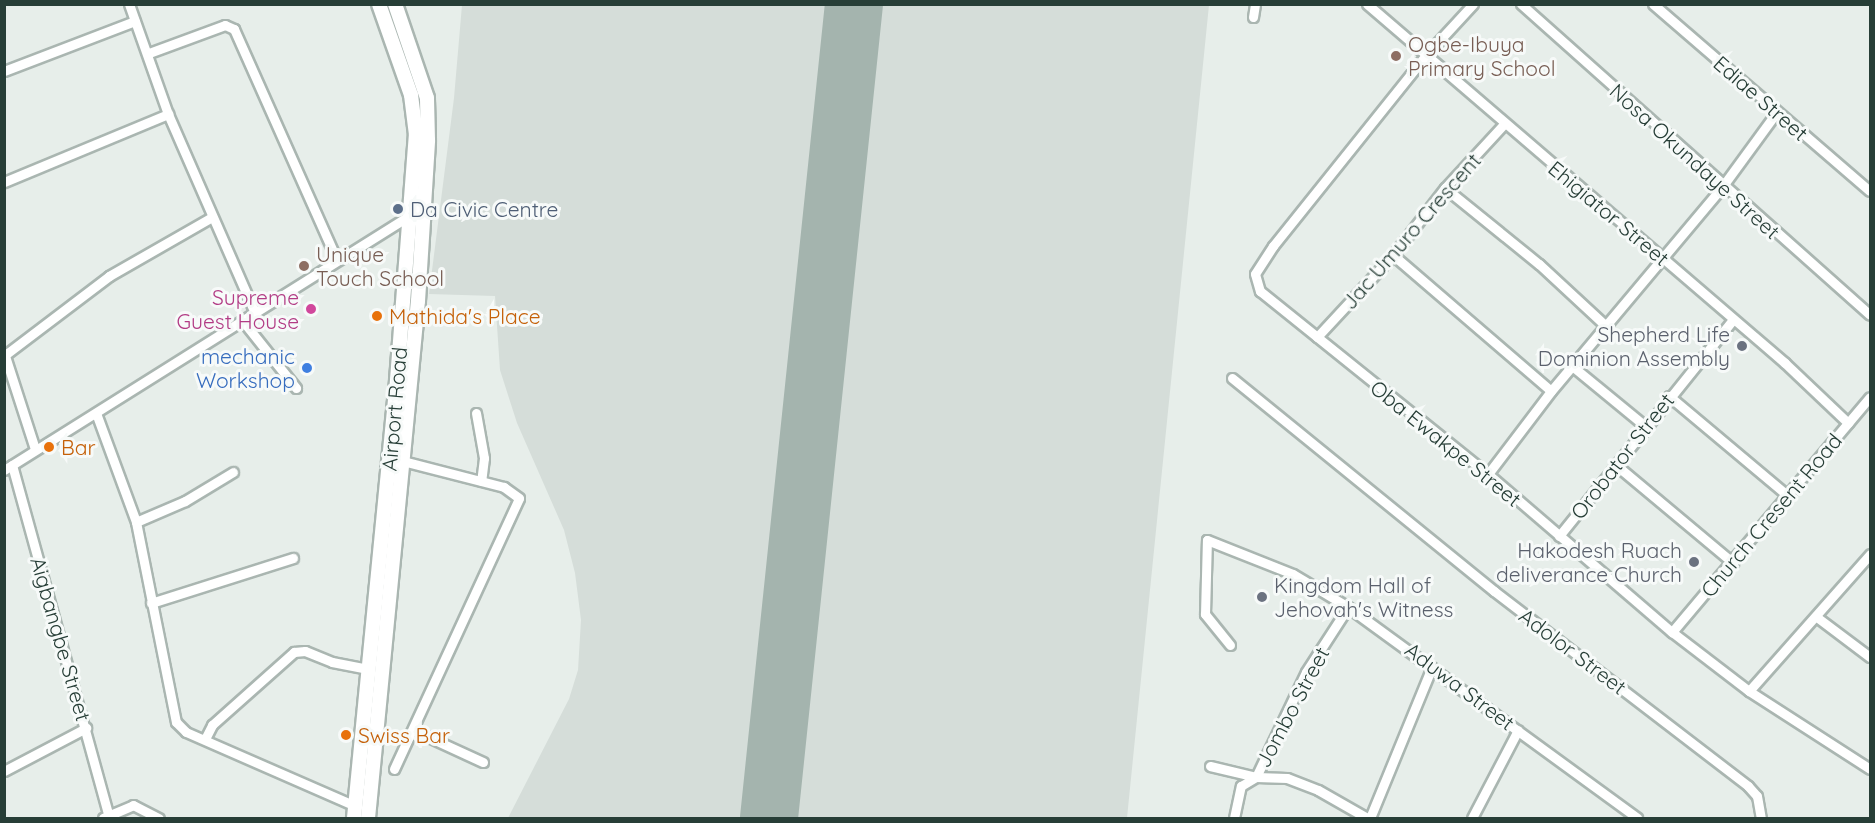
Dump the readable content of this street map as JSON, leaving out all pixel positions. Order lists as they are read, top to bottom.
{
  "streets": {
    "main road": ["Airport Road"],
    "street": [
      "Ediae Street",
      "Nosa Okundaye Street",
      "Ehigiator Street",
      "Jac Umuro Crescent",
      "Oba Ewakpe Street",
      "Orobator Street",
      "Church Cresent Road",
      "Aigbangbe Street",
      "Adolor Street",
      "Aduwa Street",
      "Jombo Street"
    ]
  },
  "crossings": [
    ["Ehigiator Street", "Jac Umuro Crescent"],
    ["Ehigiator Street", "Oba Ewakpe Street"],
    ["Ehigiator Street", "Orobator Street"],
    ["Ehigiator Street", "Church Cresent Road"],
    ["Jac Umuro Crescent", "Oba Ewakpe Street"],
    ["Oba Ewakpe Street", "Orobator Street"],
    ["Oba Ewakpe Street", "Church Cresent Road"],
    ["Aduwa Street", "Jombo Street"]
  ],
  "places": [
    "Ogbe-Ibuya Primary School",
    "Da Civic Centre",
    "Unique Touch School",
    "Supreme Guest House",
    "Mathida's Place",
    "Shepherd Life Dominion Assembly",
    "mechanic Workshop",
    "Bar",
    "Hakodesh Ruach deliverance Church",
    "Kingdom Hall of Jehovah's Witness",
    "Swiss Bar"
  ]
}
